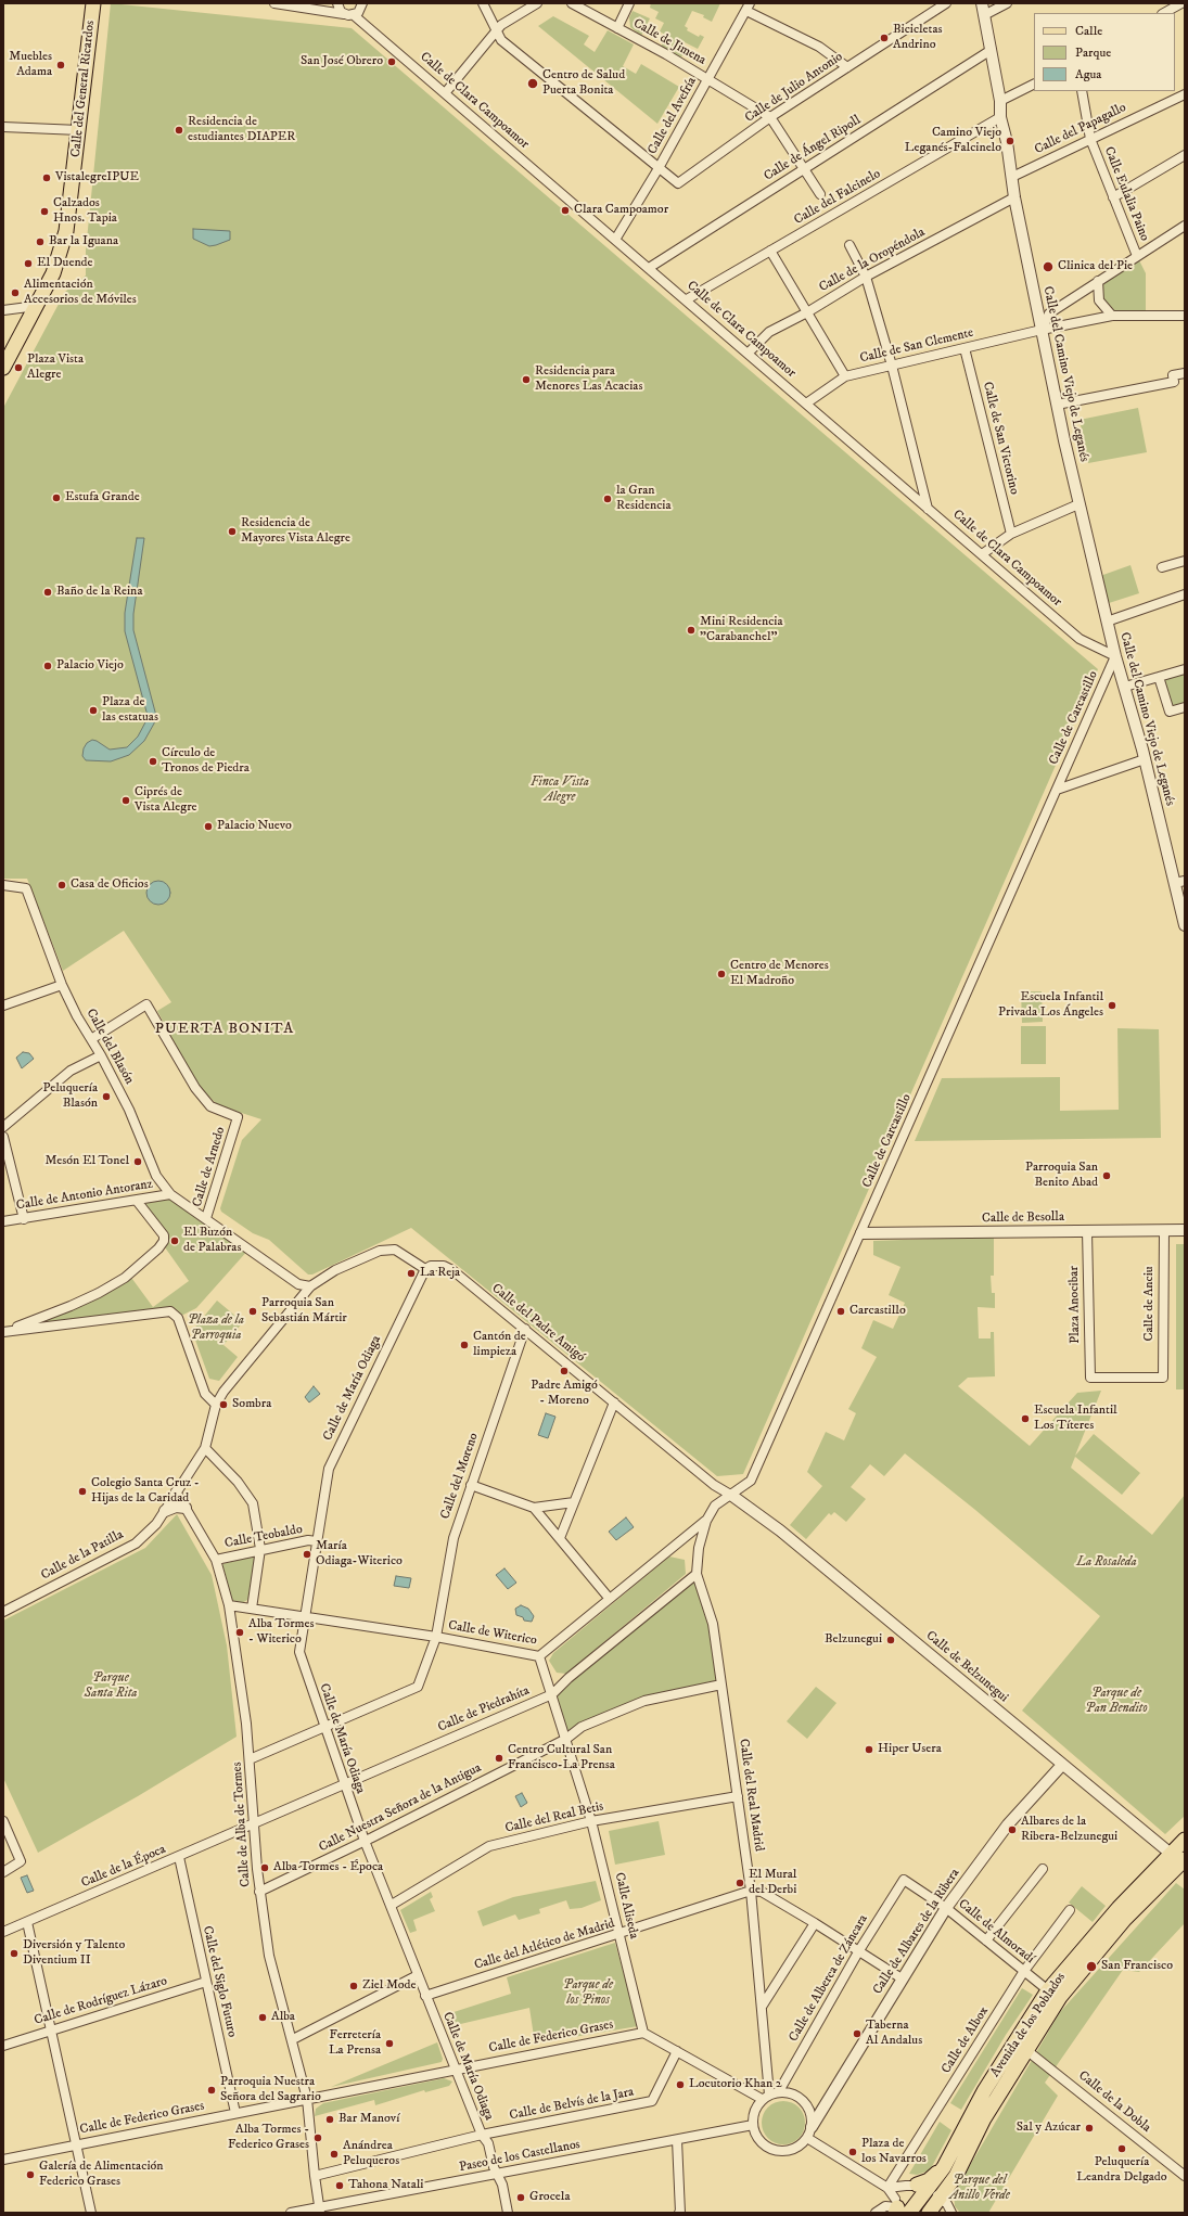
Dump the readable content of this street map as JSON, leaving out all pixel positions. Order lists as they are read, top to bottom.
{
  "streets": {
    "main road": ["Calle del General Ricardos", "Avenida de los Poblados"],
    "street": [
      "Calle de Jimena",
      "Calle de Julio Antonio",
      "Calle de Clara Campoamor",
      "Calle del Avefría",
      "Calle del Papagallo",
      "Calle de Ángel Ripoll",
      "Calle Eulalia Paino",
      "Calle del Falcinelo",
      "Calle de la Oropéndola",
      "Calle de San Clemente",
      "Calle del Camino Viejo de Leganés",
      "Calle de San Victorino",
      "Calle de Carcastillo",
      "Calle del Blasón",
      "Calle de Arnedo",
      "Calle de Antonio Antoranz",
      "Calle de Besolla",
      "Calle de Anciu",
      "Plaza Anocibar",
      "Calle del Padre Amigó",
      "Calle de María Odiaga",
      "Calle del Moreno",
      "Calle Teobaldo",
      "Calle de la Patilla",
      "Calle de Witerico",
      "Calle de Belzunegui",
      "Calle de Piedrahíta",
      "Calle del Real Madrid",
      "Calle Nuestra Señora de la Antigua",
      "Calle del Real Betis",
      "Calle de Alba de Tormes",
      "Calle de la Época",
      "Calle Aliseda",
      "Calle de Albares de la Ribera",
      "Calle de Almoradí",
      "Calle del Atlético de Madrid",
      "Calle de Alberca de Záncara",
      "Calle del Siglo Futuro",
      "Calle de Rodríguez Lázaro",
      "Calle de Federico Grases",
      "Calle de Albox",
      "Calle de la Dobla",
      "Calle de Belvís de la Jara",
      "Paseo de los Castellanos"
    ]
  },
  "crossings": [
    ["Calle de Jimena", "Calle de Julio Antonio"],
    ["Calle de Jimena", "Calle del Avefría"],
    ["Calle de Julio Antonio", "Calle del Avefría"],
    ["Calle de Clara Campoamor", "Calle del Avefría"],
    ["Calle de Clara Campoamor", "Calle de Ángel Ripoll"],
    ["Calle de Clara Campoamor", "Calle del Falcinelo"],
    ["Calle de Clara Campoamor", "Calle de la Oropéndola"],
    ["Calle de Clara Campoamor", "Calle de San Clemente"],
    ["Calle de Clara Campoamor", "Calle del Camino Viejo de Leganés"],
    ["Calle de Clara Campoamor", "Calle de Carcastillo"],
    ["Calle del Papagallo", "Calle Eulalia Paino"],
    ["Calle del Papagallo", "Calle del Camino Viejo de Leganés"],
    ["Calle de Ángel Ripoll", "Calle del Camino Viejo de Leganés"],
    ["Calle del Falcinelo", "Calle del Camino Viejo de Leganés"],
    ["Calle de la Oropéndola", "Calle del Camino Viejo de Leganés"],
    ["Calle de San Clemente", "Calle del Camino Viejo de Leganés"],
    ["Calle de San Clemente", "Calle de San Victorino"],
    ["Calle del Camino Viejo de Leganés", "Calle de Carcastillo"],
    ["Calle de Carcastillo", "Calle de Besolla"],
    ["Calle de Carcastillo", "Calle del Padre Amigó"],
    ["Calle de Carcastillo", "Calle de Belzunegui"],
    ["Calle de Carcastillo", "Calle del Real Madrid"],
    ["Calle del Blasón", "Calle de Arnedo"],
    ["Calle del Blasón", "Calle de Antonio Antoranz"],
    ["Calle de Besolla", "Calle de Anciu"],
    ["Calle de Besolla", "Plaza Anocibar"],
    ["Calle de Anciu", "Plaza Anocibar"],
    ["Calle del Padre Amigó", "Calle de María Odiaga"],
    ["Calle del Padre Amigó", "Calle del Moreno"],
    ["Calle del Padre Amigó", "Calle de Belzunegui"],
    ["Calle de María Odiaga", "Calle del Moreno"],
    ["Calle de María Odiaga", "Calle Teobaldo"],
    ["Calle de María Odiaga", "Calle de Witerico"],
    ["Calle de María Odiaga", "Calle de Piedrahíta"],
    ["Calle de María Odiaga", "Calle Nuestra Señora de la Antigua"],
    ["Calle de María Odiaga", "Calle del Real Betis"],
    ["Calle de María Odiaga", "Calle del Atlético de Madrid"],
    ["Calle de María Odiaga", "Calle de Federico Grases"],
    ["Calle de María Odiaga", "Calle de Belvís de la Jara"],
    ["Calle de María Odiaga", "Paseo de los Castellanos"],
    ["Calle del Moreno", "Calle de Witerico"],
    ["Calle del Moreno", "Calle de Alba de Tormes"],
    ["Calle Teobaldo", "Calle de Alba de Tormes"],
    ["Calle de la Patilla", "Calle de Alba de Tormes"],
    ["Calle de Witerico", "Calle del Real Madrid"],
    ["Calle de Witerico", "Calle de Alba de Tormes"],
    ["Calle de Witerico", "Calle Aliseda"],
    ["Calle de Belzunegui", "Calle de Albares de la Ribera"],
    ["Calle de Belzunegui", "Avenida de los Poblados"],
    ["Calle de Piedrahíta", "Calle del Real Madrid"],
    ["Calle de Piedrahíta", "Calle de Alba de Tormes"],
    ["Calle de Piedrahíta", "Calle de la Época"],
    ["Calle de Piedrahíta", "Calle Aliseda"],
    ["Calle del Real Madrid", "Calle Nuestra Señora de la Antigua"],
    ["Calle del Real Madrid", "Calle del Real Betis"],
    ["Calle del Real Madrid", "Calle de Albares de la Ribera"],
    ["Calle del Real Madrid", "Calle del Atlético de Madrid"],
    ["Calle del Real Madrid", "Calle de Alberca de Záncara"],
    ["Calle del Real Madrid", "Paseo de los Castellanos"],
    ["Calle Nuestra Señora de la Antigua", "Calle de Alba de Tormes"],
    ["Calle Nuestra Señora de la Antigua", "Calle Aliseda"],
    ["Calle del Real Betis", "Calle Aliseda"],
    ["Calle de Alba de Tormes", "Calle de la Época"],
    ["Calle de Alba de Tormes", "Calle de Federico Grases"],
    ["Calle de Alba de Tormes", "Calle de Belvís de la Jara"],
    ["Calle de Alba de Tormes", "Paseo de los Castellanos"],
    ["Calle de la Época", "Calle del Siglo Futuro"],
    ["Calle Aliseda", "Calle del Atlético de Madrid"],
    ["Calle Aliseda", "Calle de Federico Grases"],
    ["Calle de Albares de la Ribera", "Calle de Almoradí"],
    ["Calle de Albares de la Ribera", "Calle de Alberca de Záncara"],
    ["Calle de Albares de la Ribera", "Paseo de los Castellanos"],
    ["Calle de Almoradí", "Calle de Alberca de Záncara"],
    ["Calle de Almoradí", "Avenida de los Poblados"],
    ["Calle de Almoradí", "Calle de Albox"],
    ["Calle de Alberca de Záncara", "Paseo de los Castellanos"],
    ["Calle del Siglo Futuro", "Calle de Rodríguez Lázaro"],
    ["Calle del Siglo Futuro", "Calle de Federico Grases"],
    ["Avenida de los Poblados", "Calle de la Dobla"]
  ],
  "districts": ["PUERTA BONITA"],
  "parks": [
    "Finca Vista Alegre",
    "Plaza de la Parroquia",
    "La Rosaleda",
    "Parque Santa Rita",
    "Parque de Pan Bendito",
    "Parque de los Pinos",
    "Parque del Anillo Verde"
  ],
  "places": [
    "Bicicletas Andrino",
    "San José Obrero",
    "Muebles Adama",
    "Centro de Salud Puerta Bonita",
    "Residencia de estudiantes DIAPER",
    "Camino Viejo Leganés-Falcinelo",
    "VistalegreIPUE",
    "Clara Campoamor",
    "Calzados Hnos. Tapia",
    "Bar la Iguana",
    "El Duende",
    "Clinica del Pie",
    "Alimentación Accesorios de Móviles",
    "Plaza Vista Alegre",
    "Residencia para Menores Las Acacias",
    "Estufa Grande",
    "la Gran Residencia",
    "Residencia de Mayores Vista Alegre",
    "Baño de la Reina",
    "Mini Residencia \"Carabanchel\"",
    "Palacio Viejo",
    "Plaza de las estatuas",
    "Círculo de Tronos de Piedra",
    "Ciprés de Vista Alegre",
    "Palacio Nuevo",
    "Casa de Oficios",
    "Centro de Menores El Madroño",
    "Escuela Infantil Privada Los Ángeles",
    "Peluquería Blasón",
    "Mesón El Tonel",
    "Parroquia San Benito Abad",
    "El Buzón de Palabras",
    "La Reja",
    "Parroquia San Sebastián Mártir",
    "Carcastillo",
    "Cantón de limpieza",
    "Padre Amigó - Moreno",
    "Sombra",
    "Escuela Infantil Los Títeres",
    "Colegio Santa Cruz - Hijas de la Caridad",
    "María Odiaga-Witerico",
    "Alba Tormes - Witerico",
    "Belzunegui",
    "Hiper Usera",
    "Centro Cultural San Francisco-La Prensa",
    "Albares de la Ribera-Belzunegui",
    "Alba Tormes - Época",
    "El Mural del Derbi",
    "Diversión y Talento Diventium II",
    "San Francisco",
    "Ziel Mode",
    "Alba",
    "Taberna Al Andalus",
    "Ferretería La Prensa",
    "Locutorio Khan 2",
    "Parroquia Nuestra Señora del Sagrario",
    "Bar Manoví",
    "Sal y Azúcar",
    "Alba Tormes - Federico Grases",
    "Peluquería Leandra Delgado",
    "Plaza de los Navarros",
    "Anándrea Peluqueros",
    "Galería de Alimentación Federico Grases",
    "Tahona Natali",
    "Grocela"
  ],
  "legend": ["Calle", "Parque", "Agua"]
}
